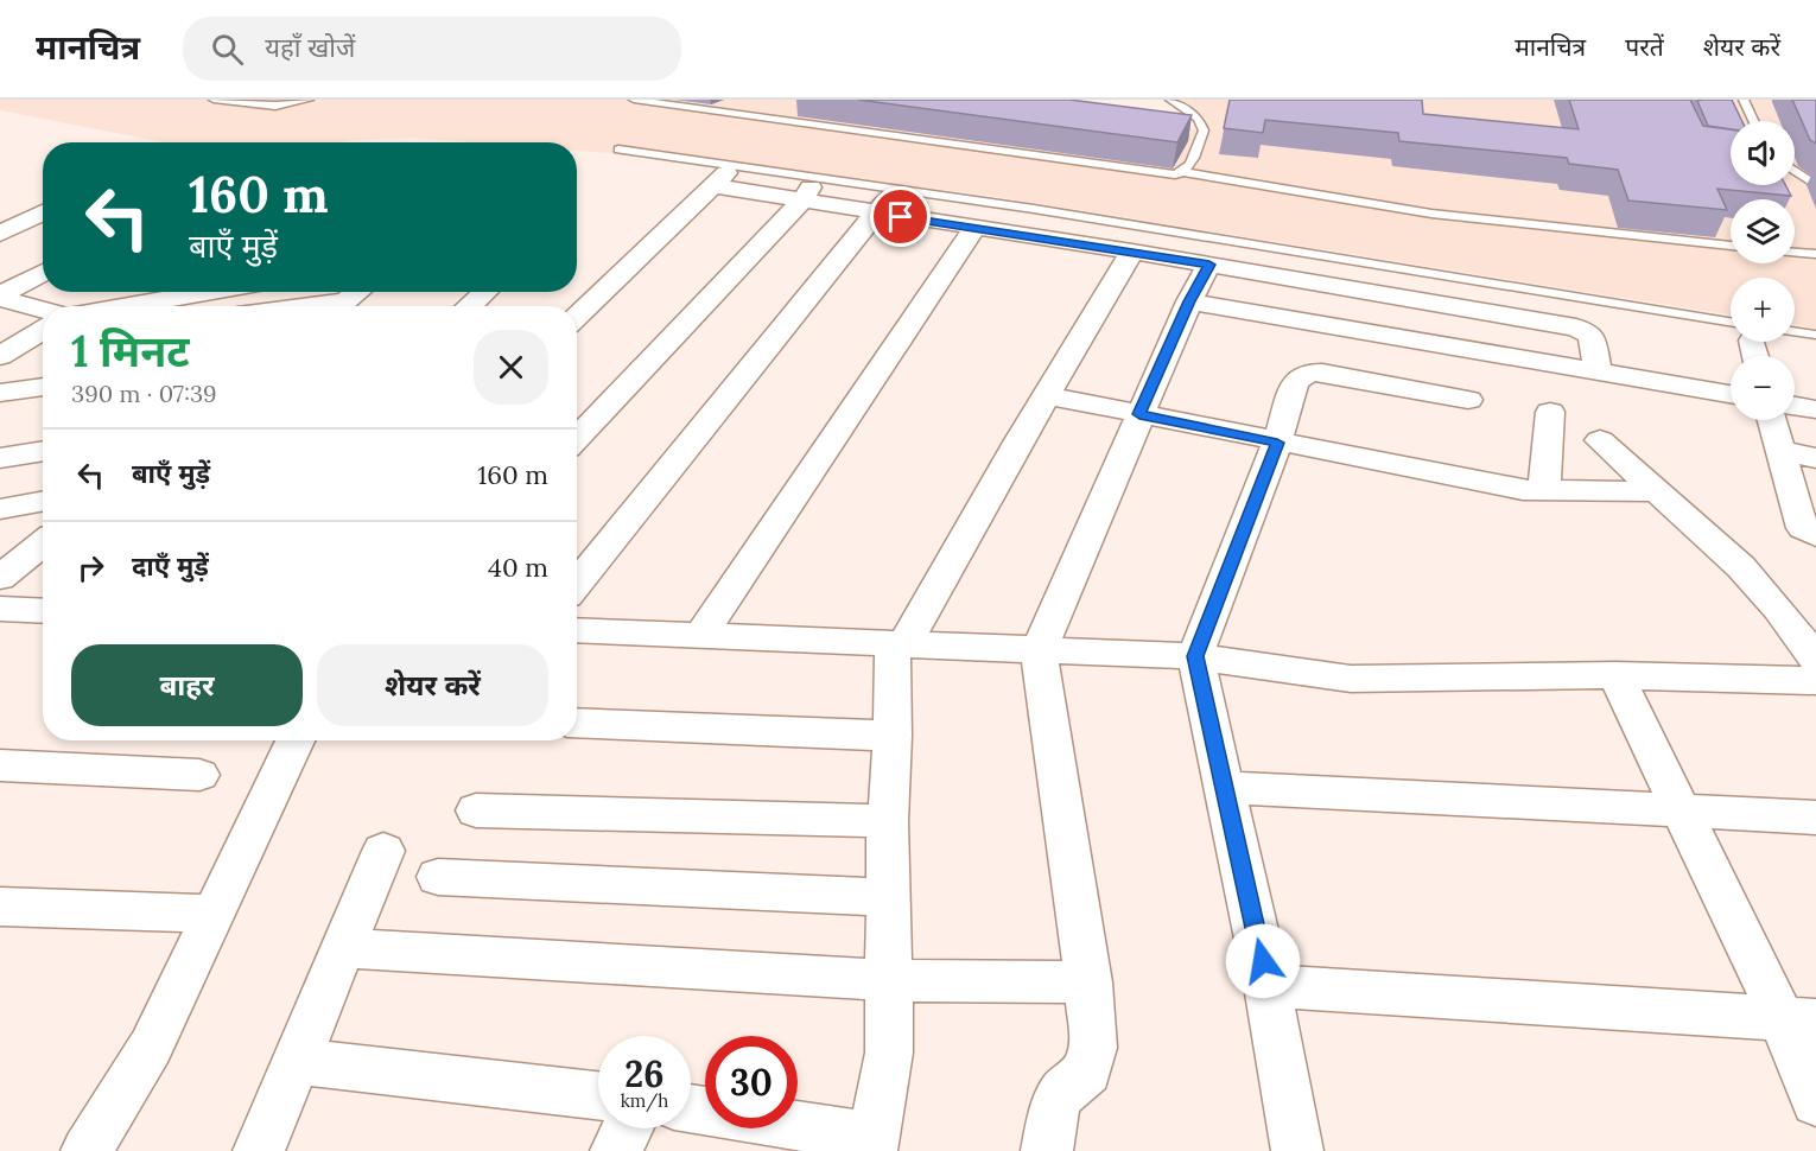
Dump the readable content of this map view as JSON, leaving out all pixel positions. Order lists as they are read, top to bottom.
{
  "page": {
    "header": "मानचित्र",
    "search": "यहाँ खोजें",
    "nav": ["मानचित्र", "परतें", "शेयर करें"],
    "map_buttons": ["+", "−"],
    "turn": ["160 m", "बाएँ मुड़ें"],
    "heading": ["1 मिनट", "390 m · 07:39"],
    "list": [
      {
        "name": "बाएँ मुड़ें",
        "value": "160 m"
      },
      {
        "name": "दाएँ मुड़ें",
        "value": "40 m"
      }
    ],
    "buttons": ["बाहर", "शेयर करें"],
    "speed": "26 km/h",
    "limit": "30"
  }
}
